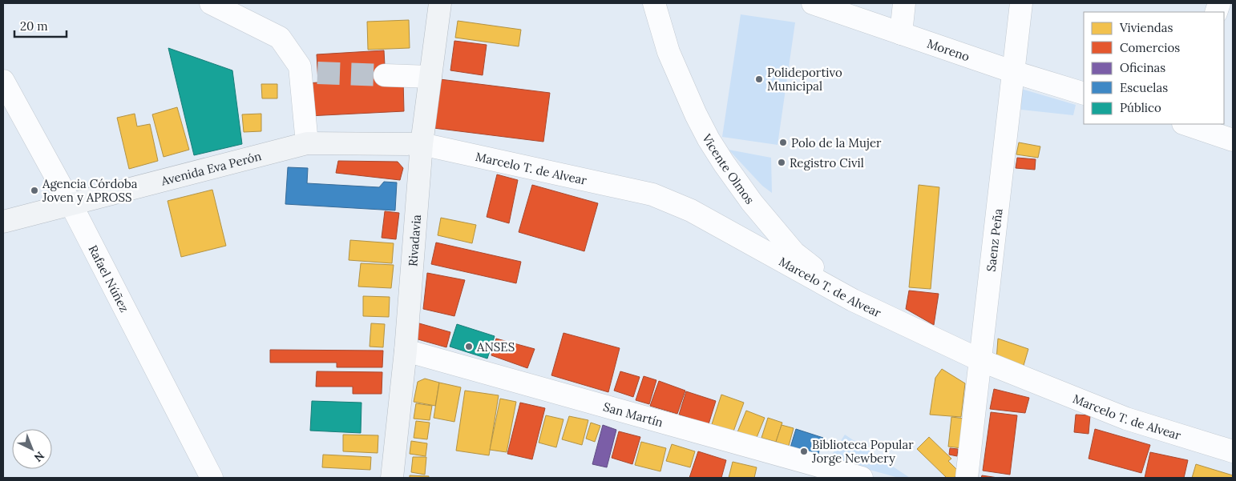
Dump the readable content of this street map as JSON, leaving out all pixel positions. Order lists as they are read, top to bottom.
{
  "streets": {
    "main road": ["Avenida Eva Perón", "Rivadavia"],
    "street": [
      "Moreno",
      "Marcelo T. de Alvear",
      "Vicente Olmos",
      "Saenz Peña",
      "Rafael Núñez",
      "San Martín"
    ]
  },
  "crossings": [
    ["Moreno", "Saenz Peña"],
    ["Marcelo T. de Alvear", "Avenida Eva Perón"],
    ["Marcelo T. de Alvear", "Vicente Olmos"],
    ["Marcelo T. de Alvear", "Rivadavia"],
    ["Marcelo T. de Alvear", "Saenz Peña"],
    ["Avenida Eva Perón", "Rivadavia"],
    ["Avenida Eva Perón", "Rafael Núñez"],
    ["Rivadavia", "San Martín"]
  ],
  "places": [
    "Polideportivo Municipal",
    "Polo de la Mujer",
    "Registro Civil",
    "Agencia Córdoba Joven y APROSS",
    "ANSES",
    "Biblioteca Popular Jorge Newbery"
  ],
  "legend": [
    "Viviendas",
    "Comercios",
    "Oficinas",
    "Escuelas",
    "Público"
  ],
  "scale_bar": "20 m",
  "north": "bottom right"
}
